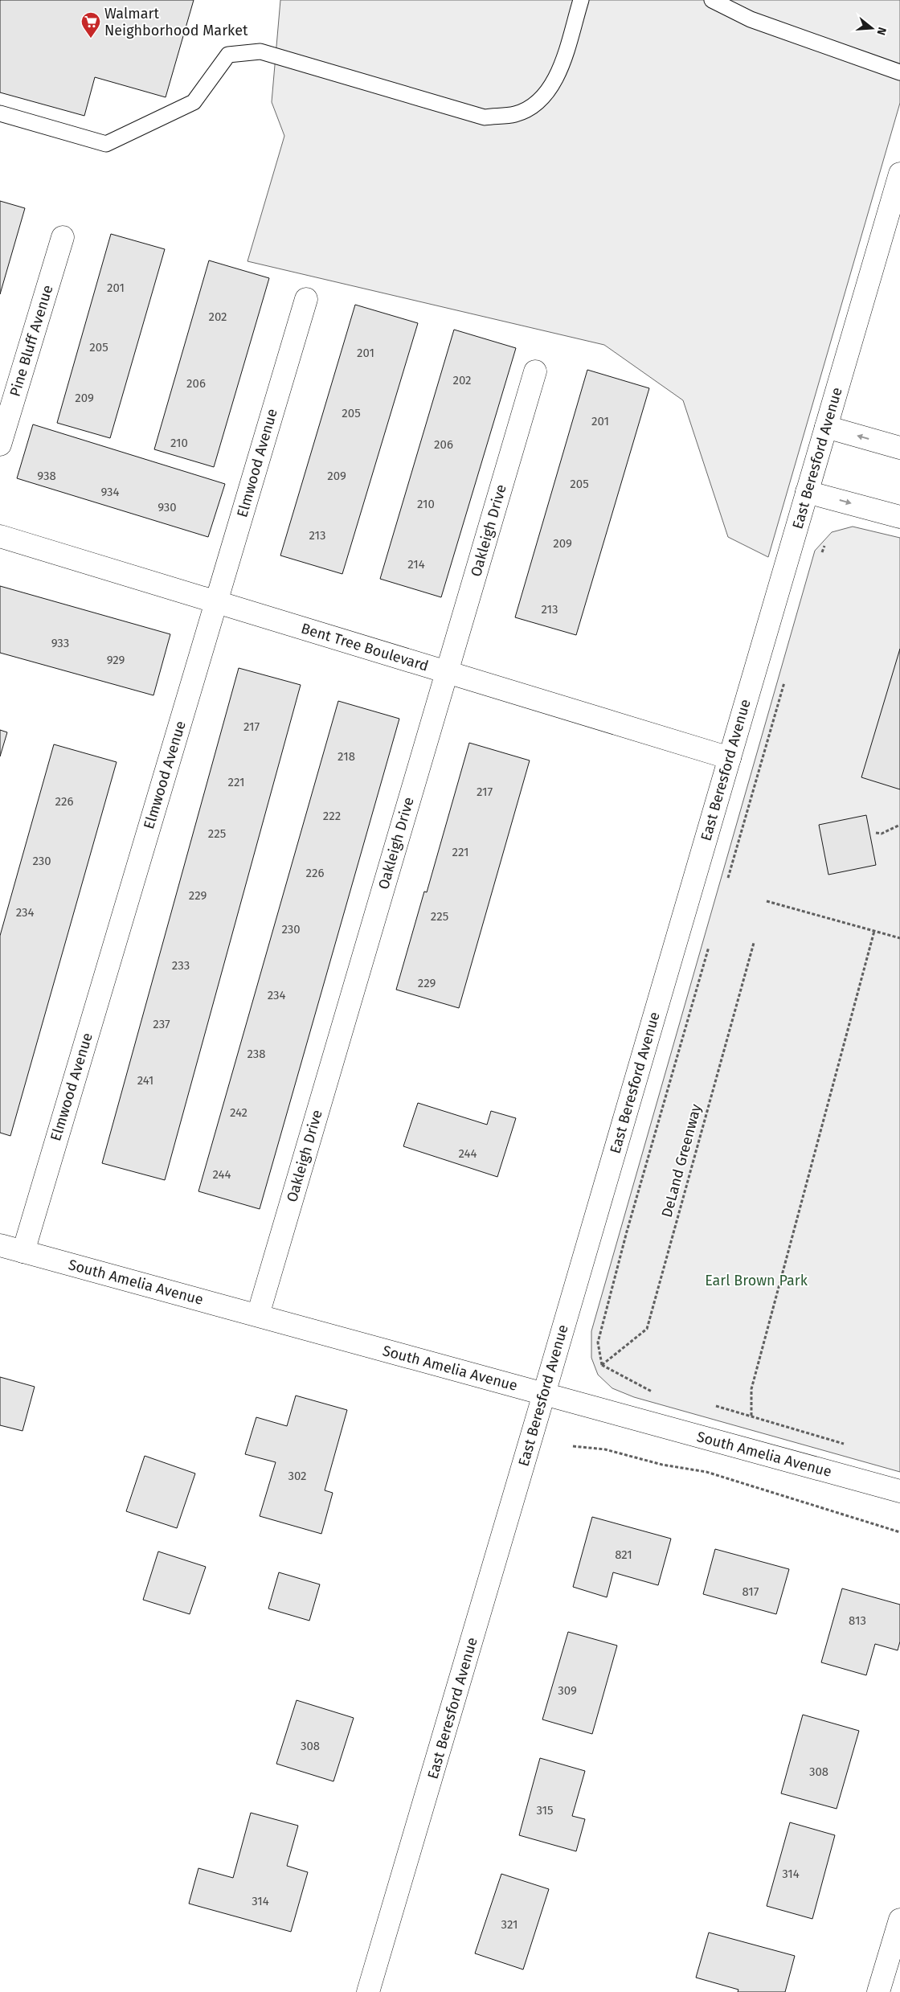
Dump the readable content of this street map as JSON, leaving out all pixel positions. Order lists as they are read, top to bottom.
{
  "streets": {
    "street": [
      "Pine Bluff Avenue",
      "East Beresford Avenue",
      "Elmwood Avenue",
      "Oakleigh Drive",
      "Bent Tree Boulevard",
      "South Amelia Avenue"
    ],
    "path": ["DeLand Greenway"]
  },
  "crossings": [
    ["East Beresford Avenue", "Bent Tree Boulevard"],
    ["East Beresford Avenue", "South Amelia Avenue"],
    ["Elmwood Avenue", "Bent Tree Boulevard"],
    ["Elmwood Avenue", "South Amelia Avenue"],
    ["Oakleigh Drive", "Bent Tree Boulevard"],
    ["Oakleigh Drive", "South Amelia Avenue"]
  ],
  "parks": ["Earl Brown Park"],
  "places": {
    "supermarket": ["Walmart Neighborhood Market"]
  },
  "house_numbers": [
    "201",
    "202",
    "205",
    "201",
    "202",
    "206",
    "209",
    "205",
    "201",
    "210",
    "206",
    "938",
    "209",
    "205",
    "934",
    "210",
    "930",
    "213",
    "209",
    "214",
    "213",
    "933",
    "929",
    "217",
    "218",
    "221",
    "217",
    "226",
    "222",
    "225",
    "221",
    "230",
    "226",
    "229",
    "234",
    "225",
    "230",
    "233",
    "229",
    "234",
    "237",
    "238",
    "241",
    "242",
    "244",
    "244",
    "302",
    "821",
    "817",
    "813",
    "309",
    "308",
    "308",
    "315",
    "314",
    "314",
    "321"
  ],
  "north": "right"
}
